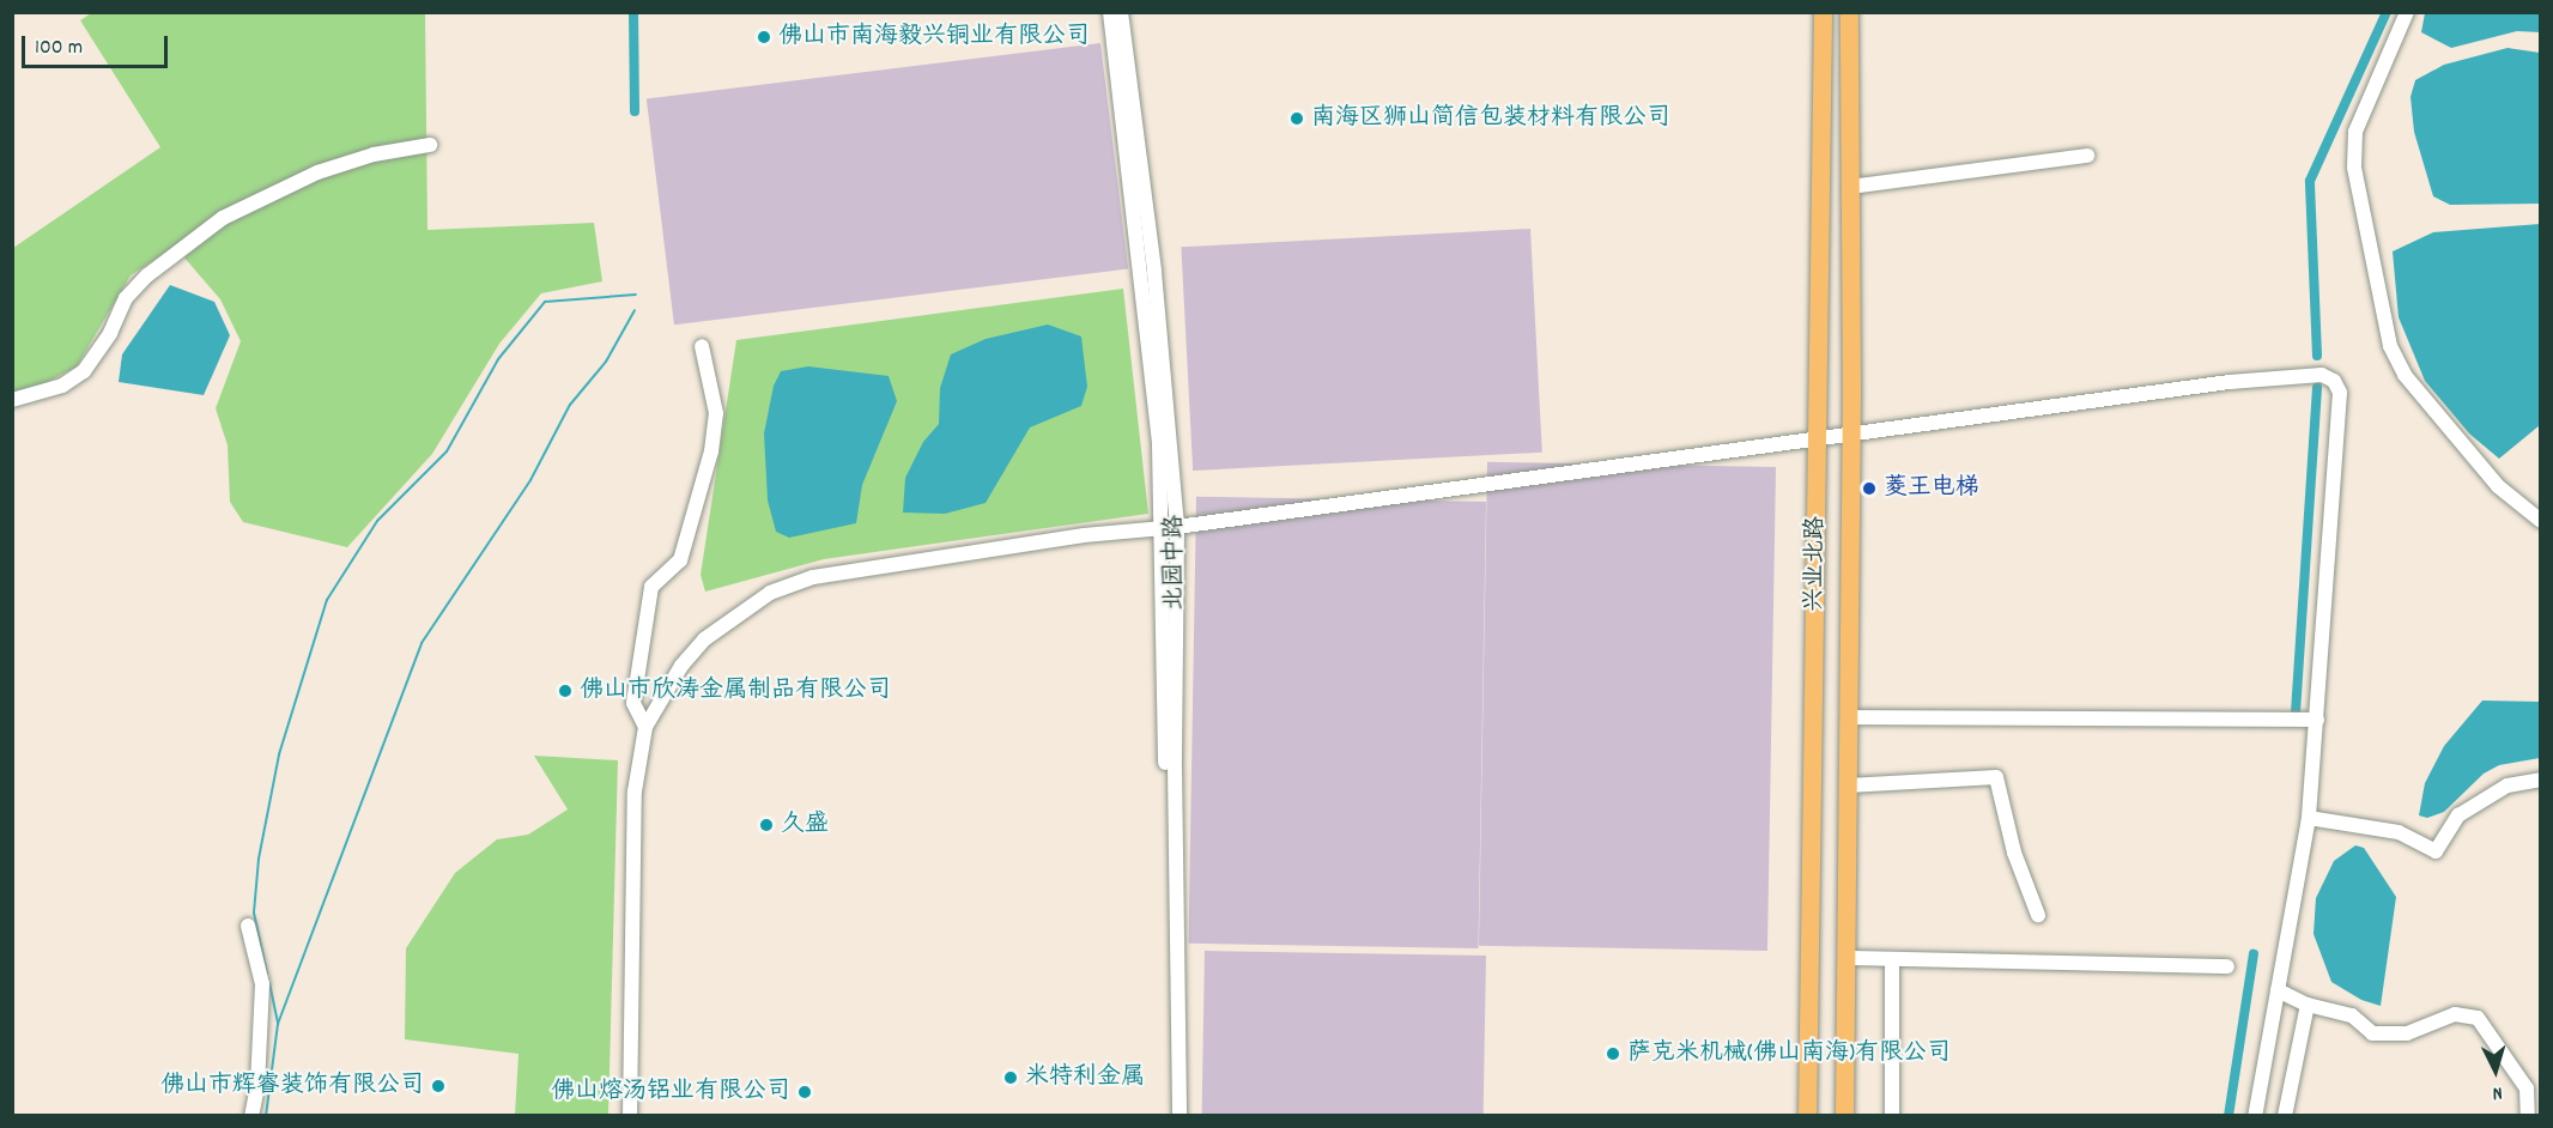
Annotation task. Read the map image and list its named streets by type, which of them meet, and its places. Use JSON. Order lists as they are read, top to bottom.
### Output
{
  "streets": {
    "main road": ["兴业北路"],
    "street": ["北园中路"]
  },
  "places": [
    "佛山市南海毅兴铜业有限公司",
    "南海区狮山简信包装材料有限公司",
    "菱王电梯",
    "佛山市欣涛金属制品有限公司",
    "久盛",
    "萨克米机械(佛山南海)有限公司",
    "米特利金属",
    "佛山市辉睿装饰有限公司",
    "佛山熔汤铝业有限公司"
  ],
  "scale_bar": "100 m",
  "north": "bottom"
}
